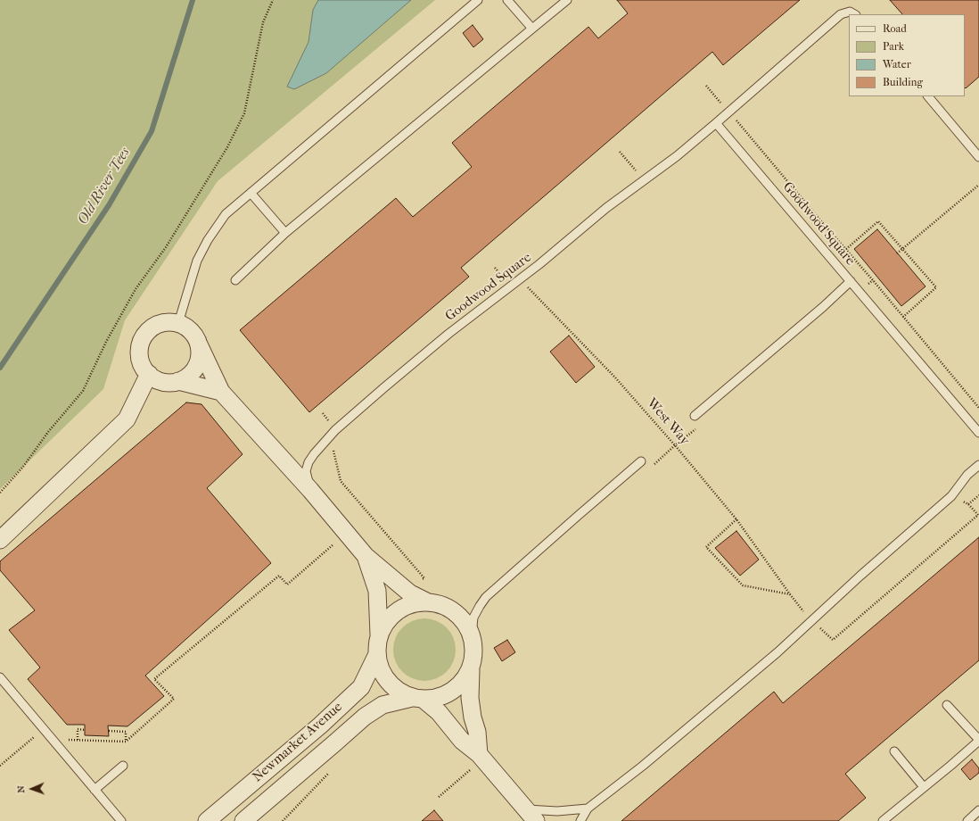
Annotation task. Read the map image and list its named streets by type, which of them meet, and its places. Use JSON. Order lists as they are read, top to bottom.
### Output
{
  "streets": {
    "street": ["Newmarket Avenue"],
    "lane": ["Goodwood Square"],
    "path": ["West Way"]
  },
  "crossings": [
    ["Goodwood Square", "West Way"]
  ],
  "water": ["Old River Tees"],
  "legend": [
    "Road",
    "Park",
    "Water",
    "Building"
  ],
  "north": "left"
}
